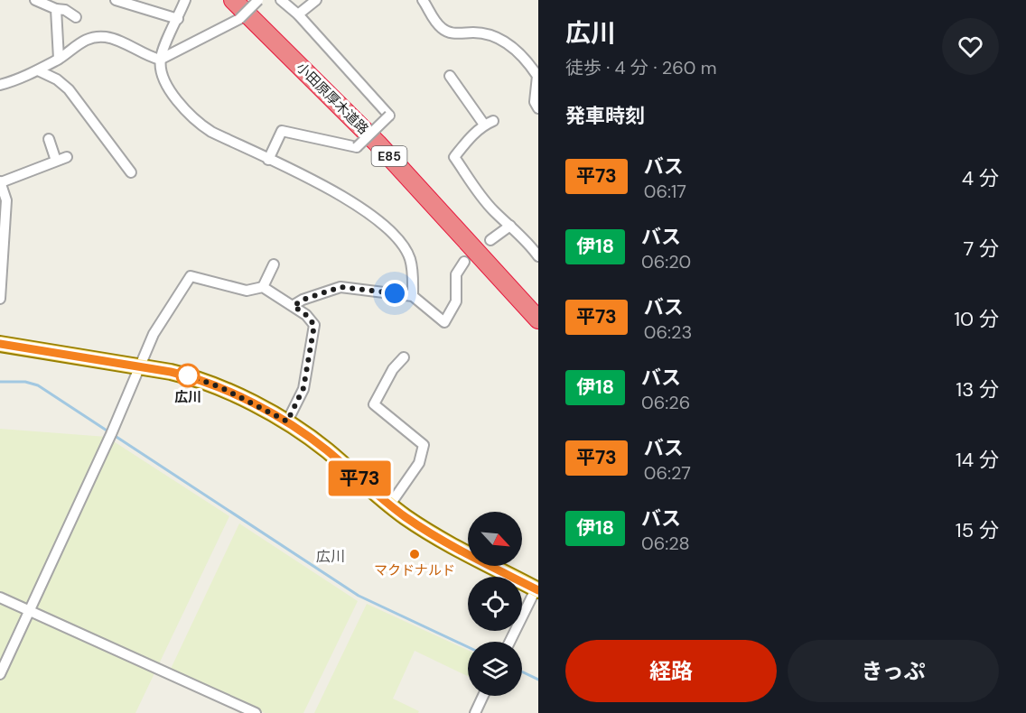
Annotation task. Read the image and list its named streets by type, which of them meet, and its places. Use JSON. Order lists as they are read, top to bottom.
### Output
{
  "streets": {
    "highway": ["小田原厚木道路", "E85"]
  },
  "districts": ["広川"],
  "places": ["広川", "マクドナルド"],
  "lines": ["bus line 平73"],
  "north": "bottom right",
  "page": {
    "on_map": "平73",
    "heading": [
      ["広川", "徒歩 · 4 分 · 260 m"],
      "発車時刻"
    ],
    "list": [
      {
        "mark": "平73",
        "name": "バス",
        "note": "06:17",
        "value": "4 分"
      },
      {
        "mark": "伊18",
        "name": "バス",
        "note": "06:20",
        "value": "7 分"
      },
      {
        "mark": "平73",
        "name": "バス",
        "note": "06:23",
        "value": "10 分"
      },
      {
        "mark": "伊18",
        "name": "バス",
        "note": "06:26",
        "value": "13 分"
      },
      {
        "mark": "平73",
        "name": "バス",
        "note": "06:27",
        "value": "14 分"
      },
      {
        "mark": "伊18",
        "name": "バス",
        "note": "06:28",
        "value": "15 分"
      }
    ],
    "buttons": ["経路", "きっぷ"]
  }
}
